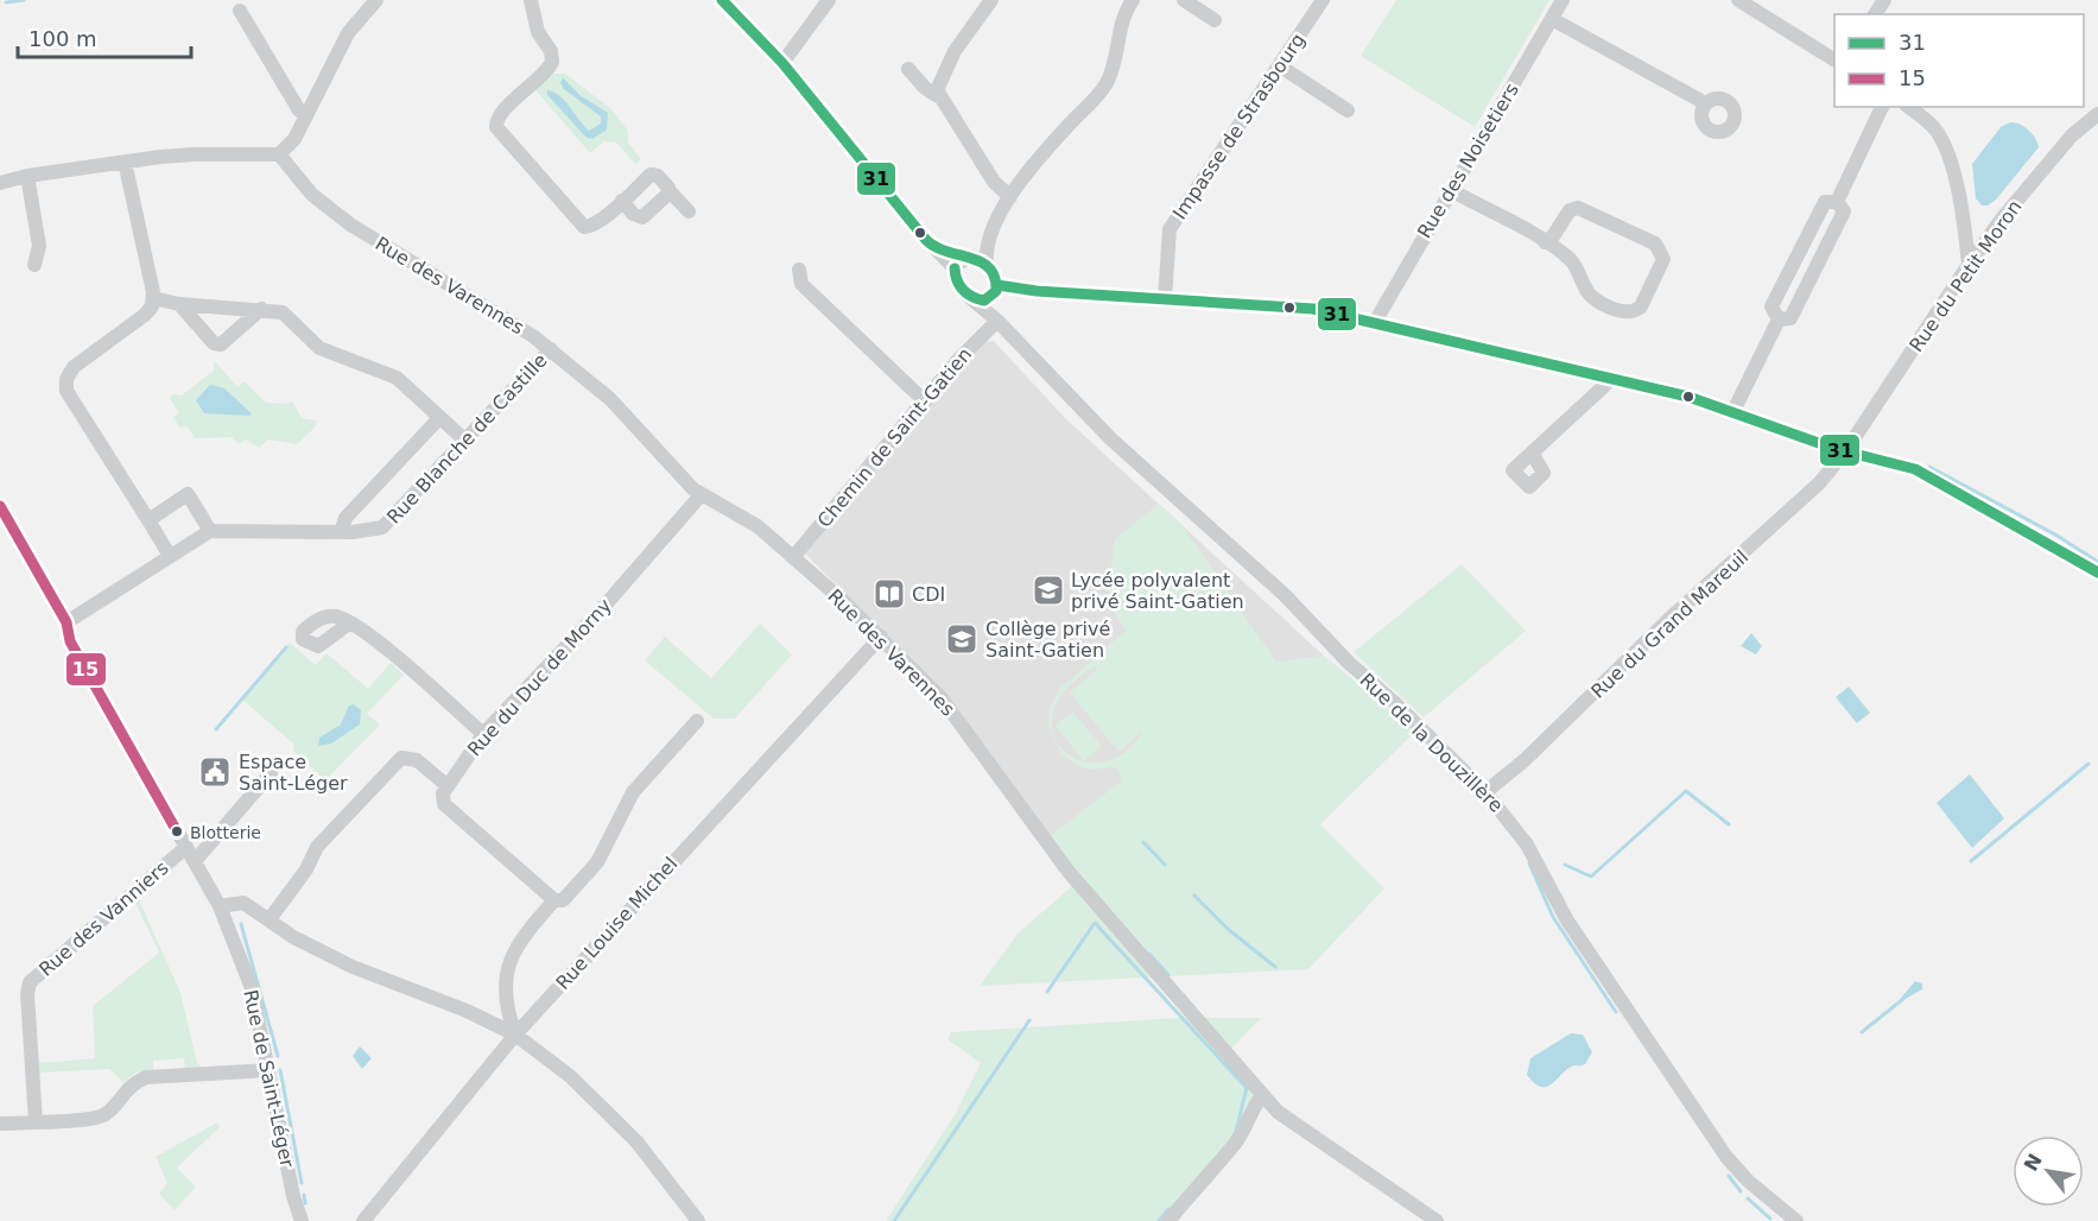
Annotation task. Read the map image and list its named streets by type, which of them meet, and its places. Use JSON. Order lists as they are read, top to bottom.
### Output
{
  "streets": {
    "street": [
      "Impasse de Strasbourg",
      "Rue des Noisetiers",
      "Rue du Petit Moron",
      "Rue des Varennes",
      "Chemin de Saint-Gatien",
      "Rue Blanche de Castille",
      "Rue du Grand Mareuil",
      "Rue du Duc de Morny",
      "Rue de la Douzillère",
      "Rue des Vanniers",
      "Rue Louise Michel",
      "Rue de Saint-Léger"
    ]
  },
  "crossings": [
    ["Rue du Petit Moron", "Rue du Grand Mareuil"],
    ["Rue des Varennes", "Chemin de Saint-Gatien"],
    ["Rue des Varennes", "Rue Blanche de Castille"],
    ["Rue des Varennes", "Rue du Duc de Morny"],
    ["Rue des Varennes", "Rue Louise Michel"],
    ["Chemin de Saint-Gatien", "Rue de la Douzillère"],
    ["Rue du Grand Mareuil", "Rue de la Douzillère"],
    ["Rue des Vanniers", "Rue de Saint-Léger"]
  ],
  "places": {
    "school or university": ["Lycée polyvalent privé Saint-Gatien", "Collège privé Saint-Gatien"],
    "library": ["CDI"],
    "public building": ["Espace Saint-Léger"],
    "other": ["Blotterie"]
  },
  "lines": ["transit line 31", "transit line 15"],
  "legend": ["31", "15"],
  "scale_bar": "100 m",
  "north": "top left"
}
